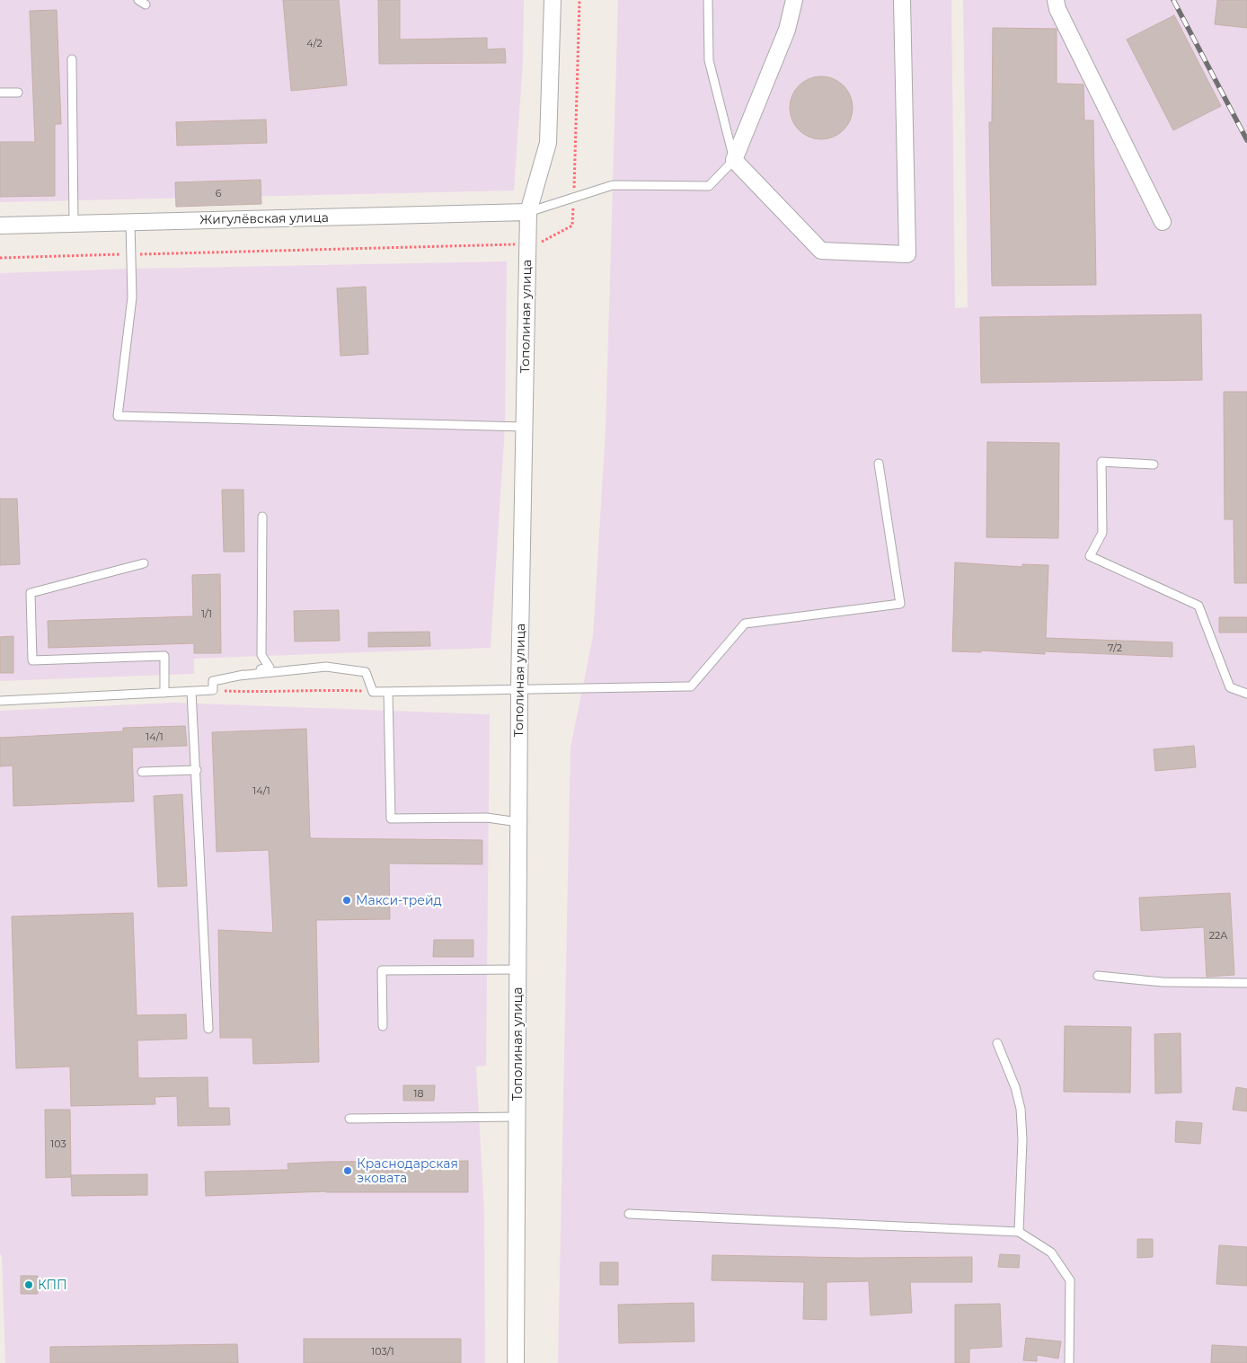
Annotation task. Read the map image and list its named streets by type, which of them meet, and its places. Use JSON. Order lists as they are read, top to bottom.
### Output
{
  "streets": {
    "street": ["Жигулёвская улица", "Тополиная улица"]
  },
  "crossings": [
    ["Жигулёвская улица", "Тополиная улица"]
  ],
  "places": ["Макси-трейд", "Краснодарская эковата", "КПП"],
  "house_numbers": [
    "4/2",
    "6",
    "1/1",
    "7/2",
    "14/1",
    "14/1",
    "22А",
    "18",
    "103",
    "103/1"
  ]
}
